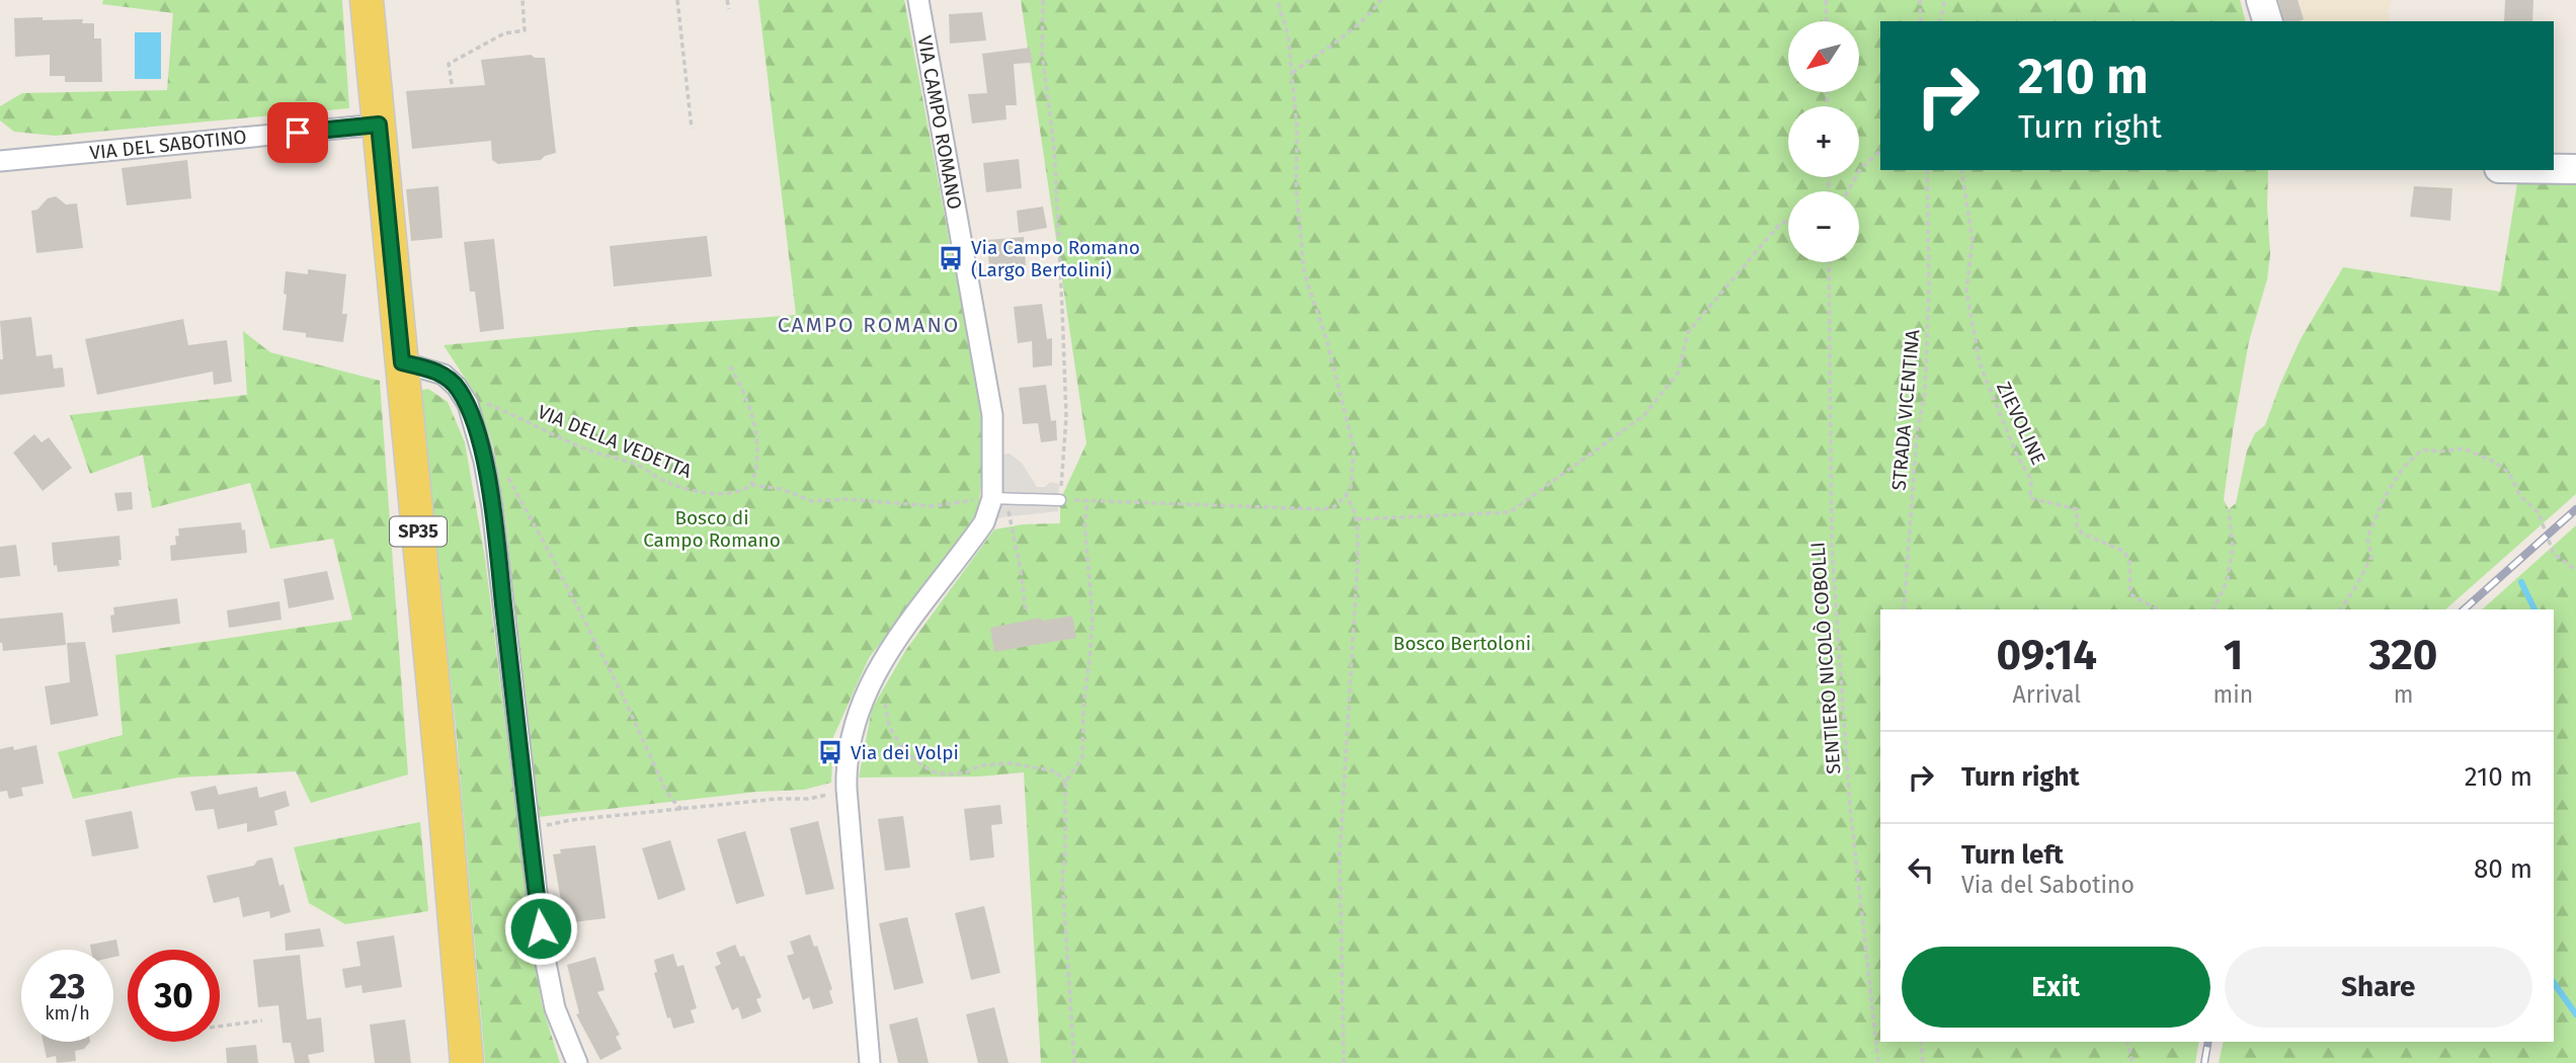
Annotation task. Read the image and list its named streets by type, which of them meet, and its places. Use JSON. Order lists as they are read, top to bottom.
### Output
{
  "streets": {
    "main road": ["SP35"],
    "street": ["VIA CAMPO ROMANO", "VIA DEL SABOTINO"],
    "path": [
      "STRADA VICENTINA",
      "ZIEVOLINE",
      "VIA DELLA VEDETTA",
      "SENTIERO NICOLÒ COBOLLI"
    ]
  },
  "crossings": [
    ["VIA CAMPO ROMANO", "VIA DELLA VEDETTA"],
    ["VIA DEL SABOTINO", "SP35"]
  ],
  "districts": ["CAMPO ROMANO"],
  "parks": ["Bosco di Campo Romano", "Bosco Bertoloni"],
  "places": {
    "bus stop": ["Via Campo Romano (Largo Bertolini)", "Via dei Volpi"]
  },
  "north": "bottom left",
  "page": {
    "map_buttons": ["+", "−"],
    "turn": ["210 m", "Turn right"],
    "eta": [
      "09:14",
      "Arrival",
      "1",
      "min",
      "320",
      "m"
    ],
    "list": [
      {
        "name": "Turn right",
        "value": "210 m"
      },
      {
        "name": "Turn left",
        "note": "Via del Sabotino",
        "value": "80 m"
      }
    ],
    "buttons": ["Exit", "Share"],
    "speed": "23 km/h",
    "limit": "30"
  }
}
